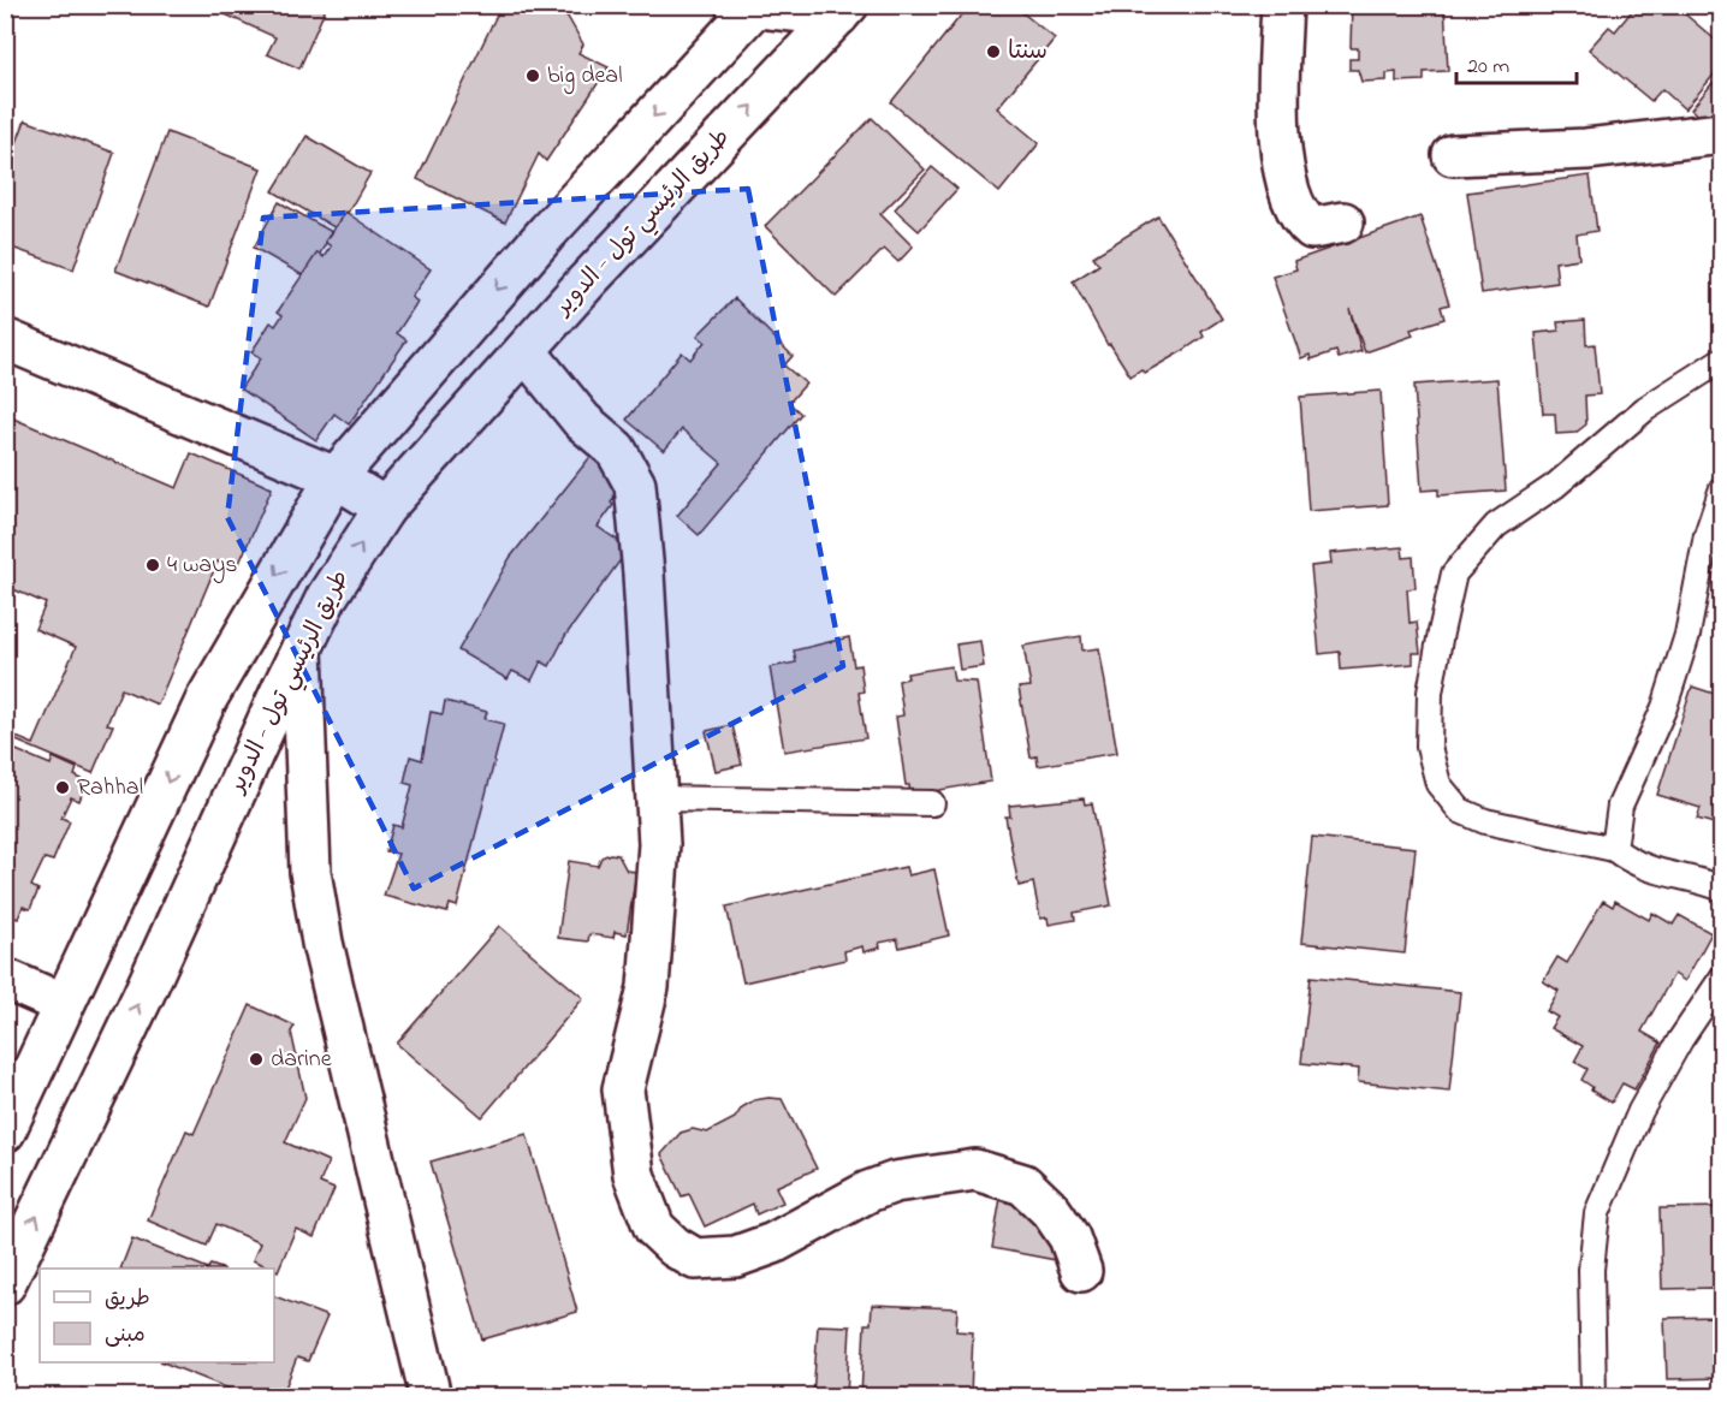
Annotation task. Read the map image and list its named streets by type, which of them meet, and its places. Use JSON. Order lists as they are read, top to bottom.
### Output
{
  "streets": {
    "street": ["طريق الرئيسي تول - الدوير"]
  },
  "places": [
    "سنتا",
    "big deal",
    "4 ways",
    "Rahhal",
    "darine"
  ],
  "legend": ["طريق", "مبنى"],
  "scale_bar": "20 m"
}
